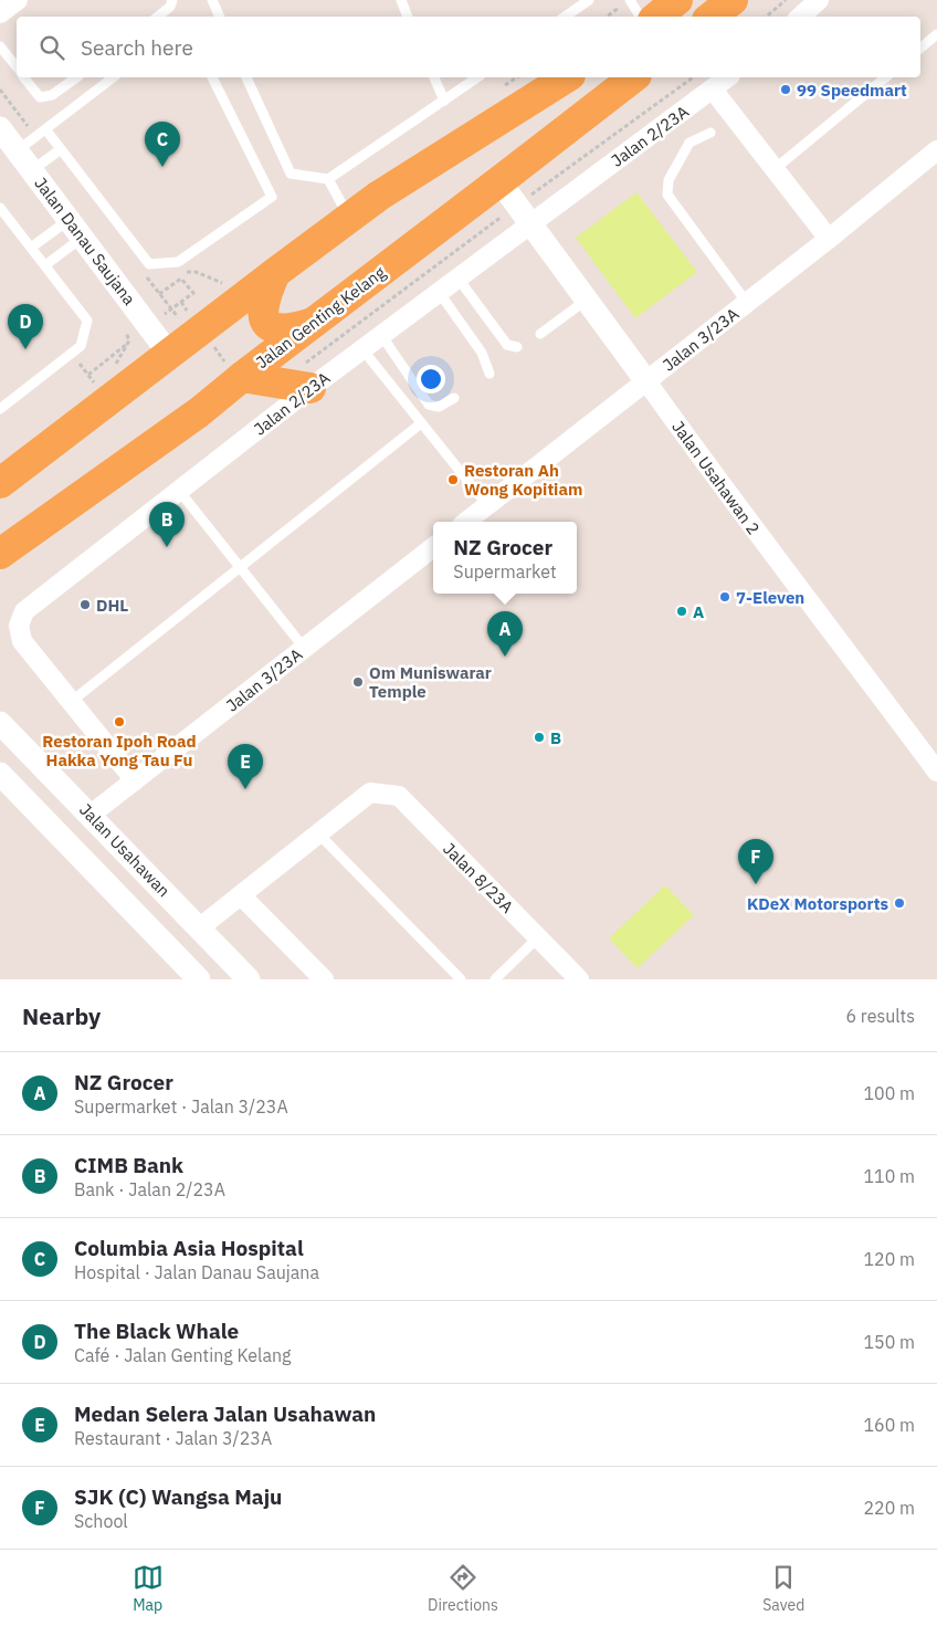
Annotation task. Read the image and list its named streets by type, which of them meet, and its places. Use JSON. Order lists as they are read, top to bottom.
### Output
{
  "streets": {
    "main road": ["Jalan Genting Kelang"],
    "street": [
      "Jalan 2/23A",
      "Jalan Danau Saujana",
      "Jalan 3/23A",
      "Jalan Usahawan 2",
      "Jalan Usahawan",
      "Jalan 8/23A"
    ]
  },
  "crossings": [
    ["Jalan 2/23A", "Jalan 3/23A"],
    ["Jalan 2/23A", "Jalan Usahawan 2"],
    ["Jalan Genting Kelang", "Jalan Usahawan 2"],
    ["Jalan 3/23A", "Jalan Usahawan 2"],
    ["Jalan 3/23A", "Jalan Usahawan"]
  ],
  "places": [
    "99 Speedmart",
    "Restoran Ah Wong Kopitiam",
    "7-Eleven",
    "DHL",
    "A",
    "Om Muniswarar Temple",
    "Restoran Ipoh Road Hakka Yong Tau Fu",
    "B",
    "KDeX Motorsports"
  ],
  "page": {
    "search": "Search here",
    "pins": [
      "C",
      "D",
      "B",
      "A",
      "E",
      "F"
    ],
    "popup": ["NZ Grocer", "Supermarket"],
    "heading": ["Nearby", "6 results"],
    "list": [
      {
        "mark": "A",
        "name": "NZ Grocer",
        "note": "Supermarket · Jalan 3/23A",
        "value": "100 m"
      },
      {
        "mark": "B",
        "name": "CIMB Bank",
        "note": "Bank · Jalan 2/23A",
        "value": "110 m"
      },
      {
        "mark": "C",
        "name": "Columbia Asia Hospital",
        "note": "Hospital · Jalan Danau Saujana",
        "value": "120 m"
      },
      {
        "mark": "D",
        "name": "The Black Whale",
        "note": "Café · Jalan Genting Kelang",
        "value": "150 m"
      },
      {
        "mark": "E",
        "name": "Medan Selera Jalan Usahawan",
        "note": "Restaurant · Jalan 3/23A",
        "value": "160 m"
      },
      {
        "mark": "F",
        "name": "SJK (C) Wangsa Maju",
        "note": "School",
        "value": "220 m"
      }
    ],
    "nav": ["Map", "Directions", "Saved"]
  }
}
